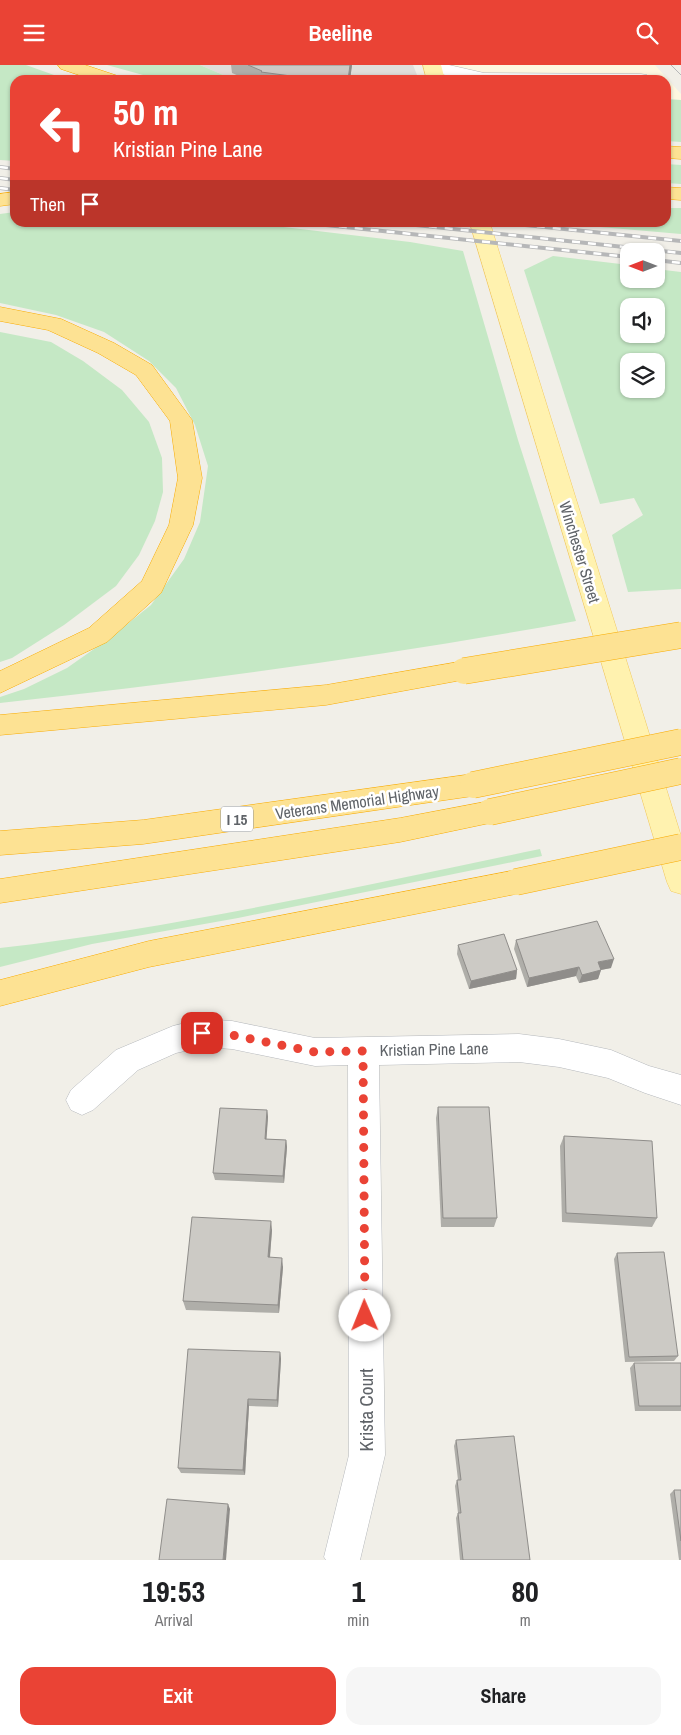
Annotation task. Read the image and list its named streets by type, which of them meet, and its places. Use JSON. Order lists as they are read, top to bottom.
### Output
{
  "streets": {
    "highway": ["Veterans Memorial Highway", "I 15"],
    "main road": ["Winchester Street"],
    "street": ["Kristian Pine Lane", "Krista Court"]
  },
  "crossings": [
    ["Kristian Pine Lane", "Krista Court"]
  ],
  "north": "left",
  "page": {
    "header": "Beeline",
    "turn": ["50 m", "Kristian Pine Lane"],
    "then": "Then",
    "eta": [
      "19:53",
      "Arrival",
      "1",
      "min",
      "80",
      "m"
    ],
    "buttons": ["Exit", "Share"]
  }
}
